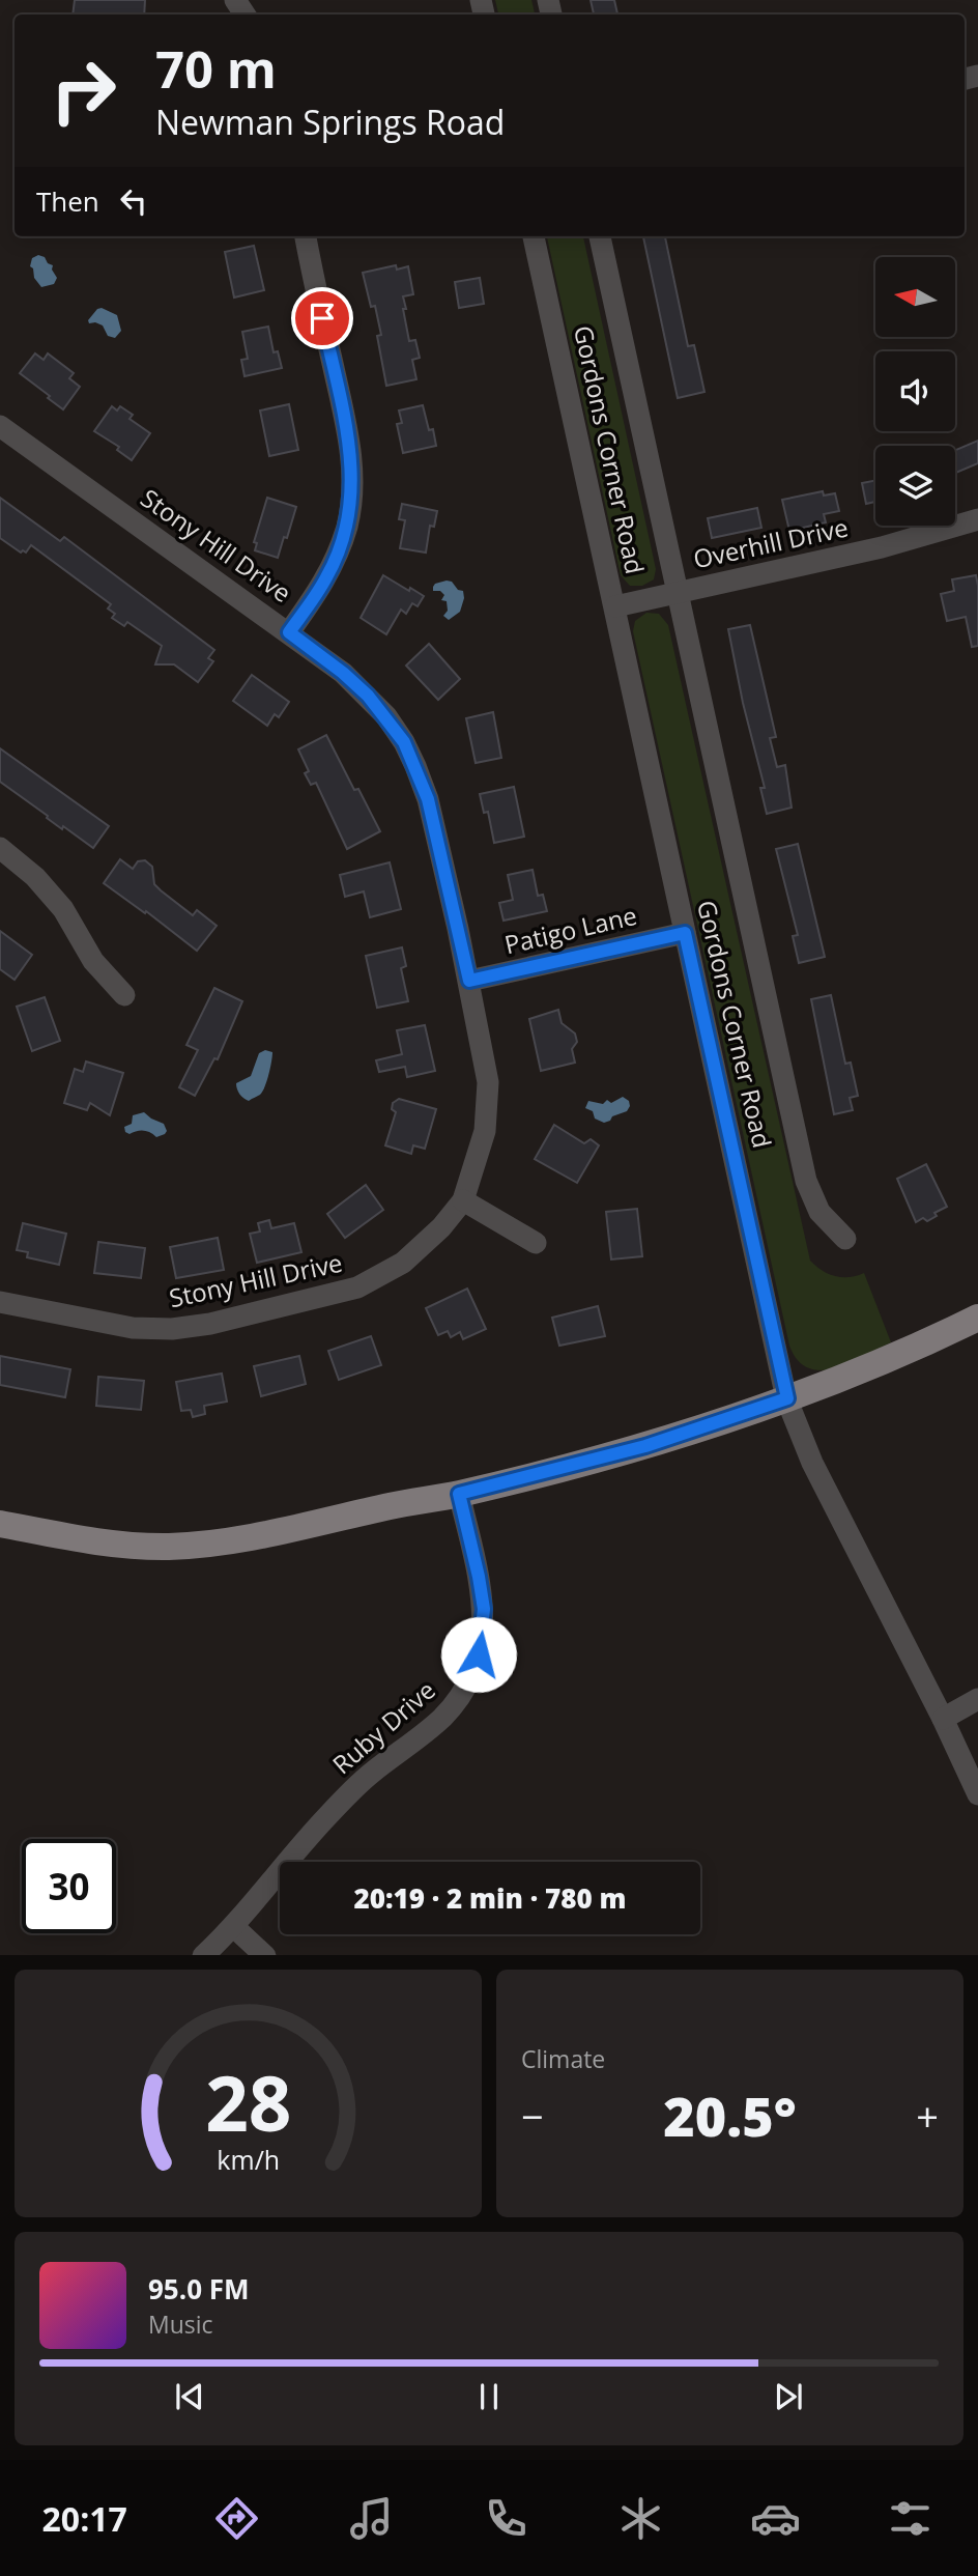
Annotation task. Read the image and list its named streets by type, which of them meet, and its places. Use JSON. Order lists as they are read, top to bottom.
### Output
{
  "streets": {
    "street": [
      "Gordons Corner Road",
      "Overhill Drive",
      "Stony Hill Drive",
      "Patigo Lane",
      "Ruby Drive"
    ]
  },
  "crossings": [
    ["Gordons Corner Road", "Overhill Drive"],
    ["Gordons Corner Road", "Patigo Lane"],
    ["Stony Hill Drive", "Patigo Lane"]
  ],
  "north": "left",
  "page": {
    "turn": ["70 m", "Newman Springs Road"],
    "then": "Then",
    "limit": "30",
    "trip": "20:19 · 2 min · 780 m",
    "tile": "Climate",
    "heat": ["−", "20.5°", "+"],
    "song": ["95.0 FM", "Music"],
    "tabs": "20:17",
    "gauge": ["28", "km/h"]
  }
}
